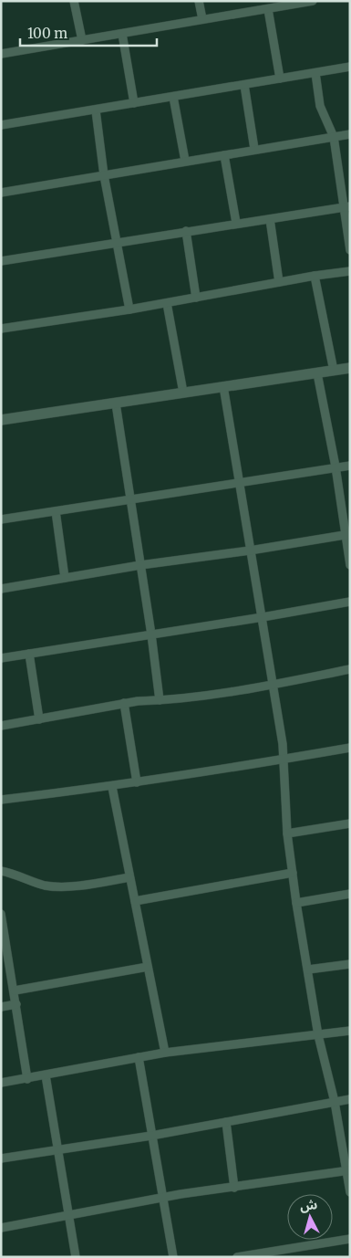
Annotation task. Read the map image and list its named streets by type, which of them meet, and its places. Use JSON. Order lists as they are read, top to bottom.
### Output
{
  "scale_bar": "100 m",
  "north": "top"
}
